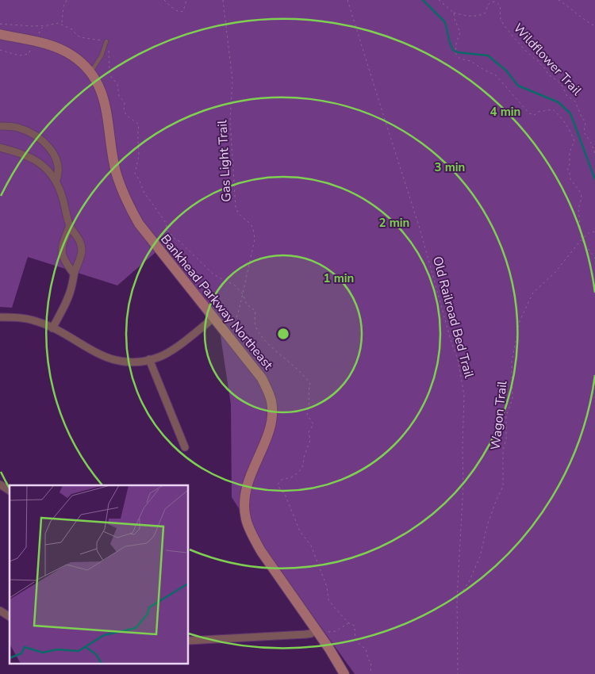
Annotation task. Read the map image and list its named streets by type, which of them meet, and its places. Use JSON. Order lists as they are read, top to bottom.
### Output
{
  "streets": {
    "street": ["Bankhead Parkway Northeast"],
    "path": [
      "Wildflower Trail",
      "Gas Light Trail",
      "Old Railroad Bed Trail",
      "Wagon Trail"
    ]
  },
  "crossings": [
    ["Gas Light Trail", "Bankhead Parkway Northeast"],
    ["Old Railroad Bed Trail", "Wagon Trail"]
  ],
  "rings": [
    "4 min",
    "3 min",
    "2 min",
    "1 min"
  ]
}
